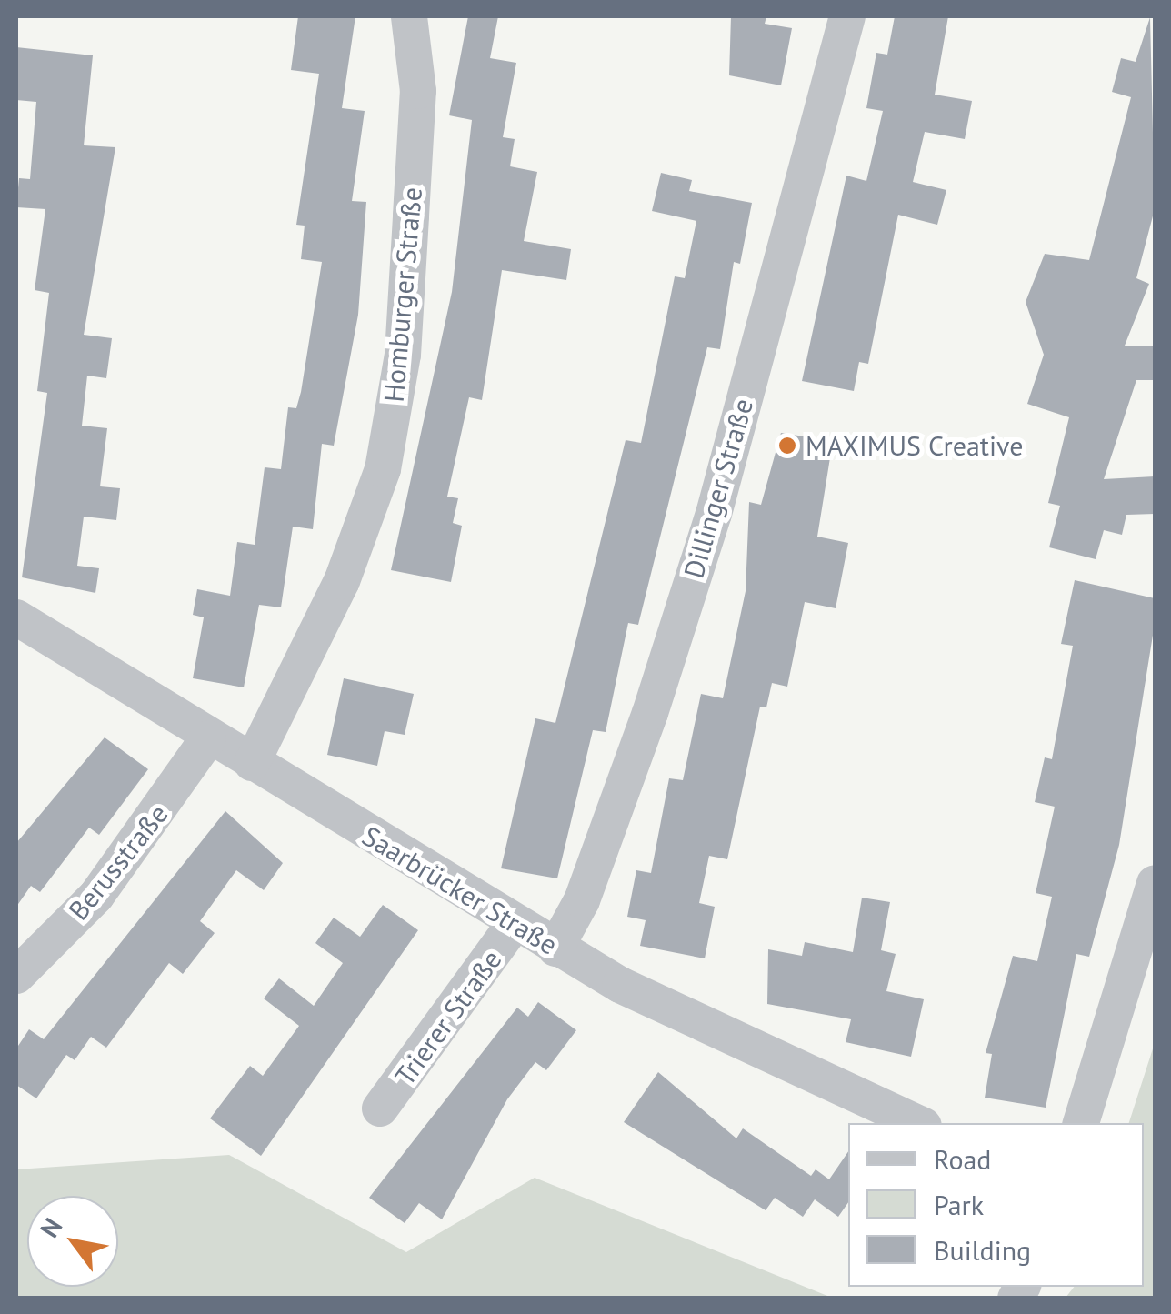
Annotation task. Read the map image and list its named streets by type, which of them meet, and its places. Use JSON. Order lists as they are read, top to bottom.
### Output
{
  "streets": {
    "street": [
      "Homburger Straße",
      "Dillinger Straße",
      "Berusstraße",
      "Saarbrücker Straße",
      "Trierer Straße"
    ]
  },
  "crossings": [
    ["Homburger Straße", "Saarbrücker Straße"],
    ["Dillinger Straße", "Saarbrücker Straße"],
    ["Berusstraße", "Saarbrücker Straße"],
    ["Saarbrücker Straße", "Trierer Straße"]
  ],
  "places": ["MAXIMUS Creative"],
  "legend": ["Road", "Park", "Building"],
  "north": "top left"
}
